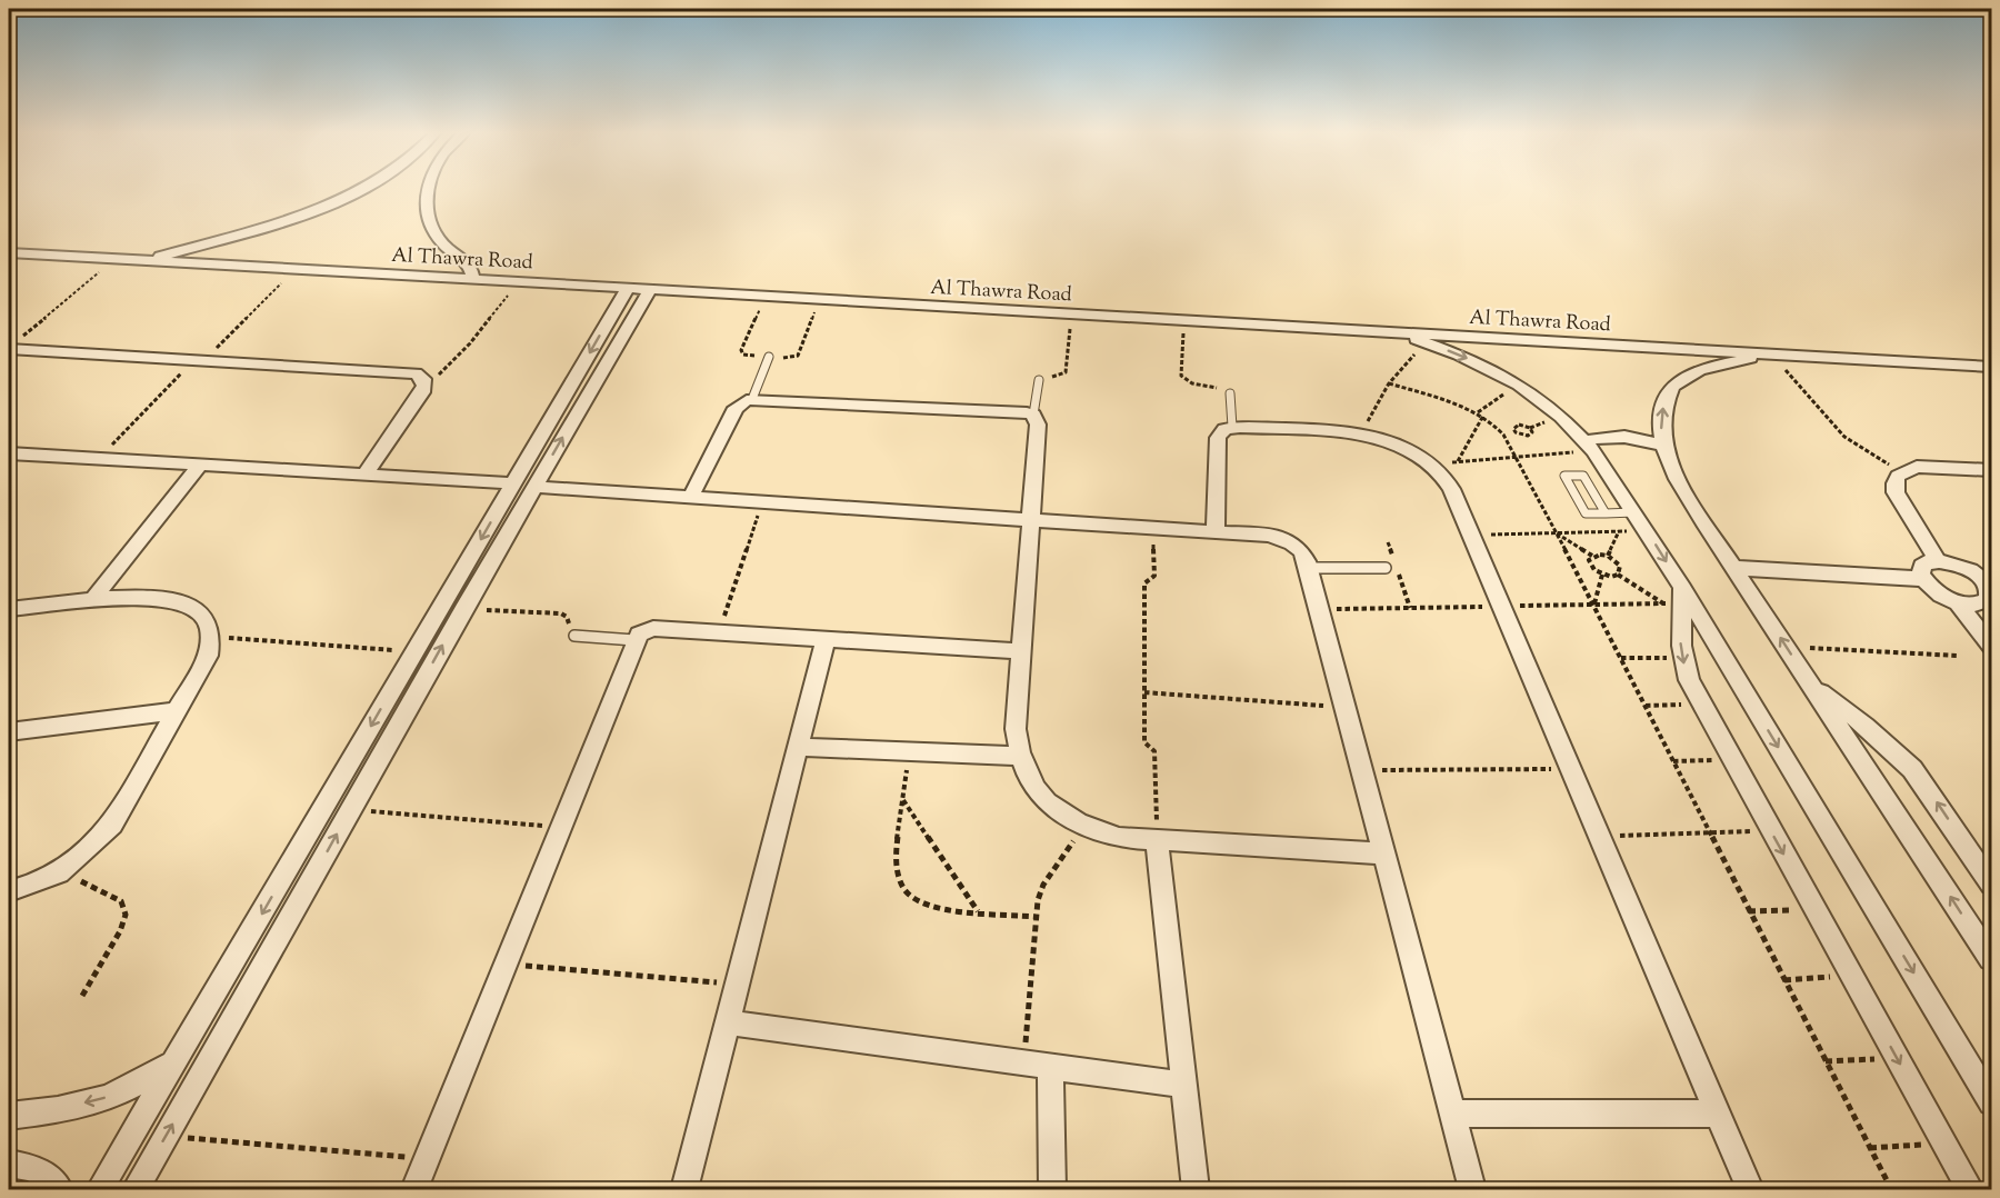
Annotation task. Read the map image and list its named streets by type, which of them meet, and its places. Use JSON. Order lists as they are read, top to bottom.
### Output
{
  "streets": {
    "street": ["Al Thawra Road"]
  }
}
